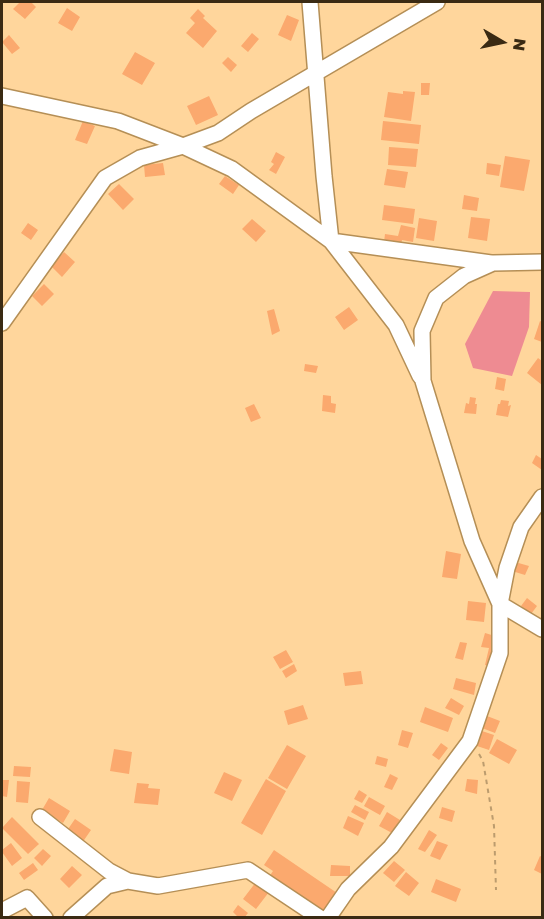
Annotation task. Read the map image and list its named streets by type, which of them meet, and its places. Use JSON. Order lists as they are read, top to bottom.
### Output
{
  "north": "right"
}
